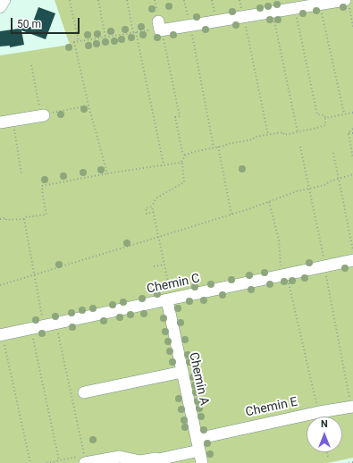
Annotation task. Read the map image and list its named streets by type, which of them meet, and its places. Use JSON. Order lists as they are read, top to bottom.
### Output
{
  "streets": {
    "street": ["Chemin C", "Chemin A", "Chemin E"]
  },
  "crossings": [
    ["Chemin C", "Chemin A"],
    ["Chemin A", "Chemin E"]
  ],
  "scale_bar": "50 m",
  "north": "top"
}
